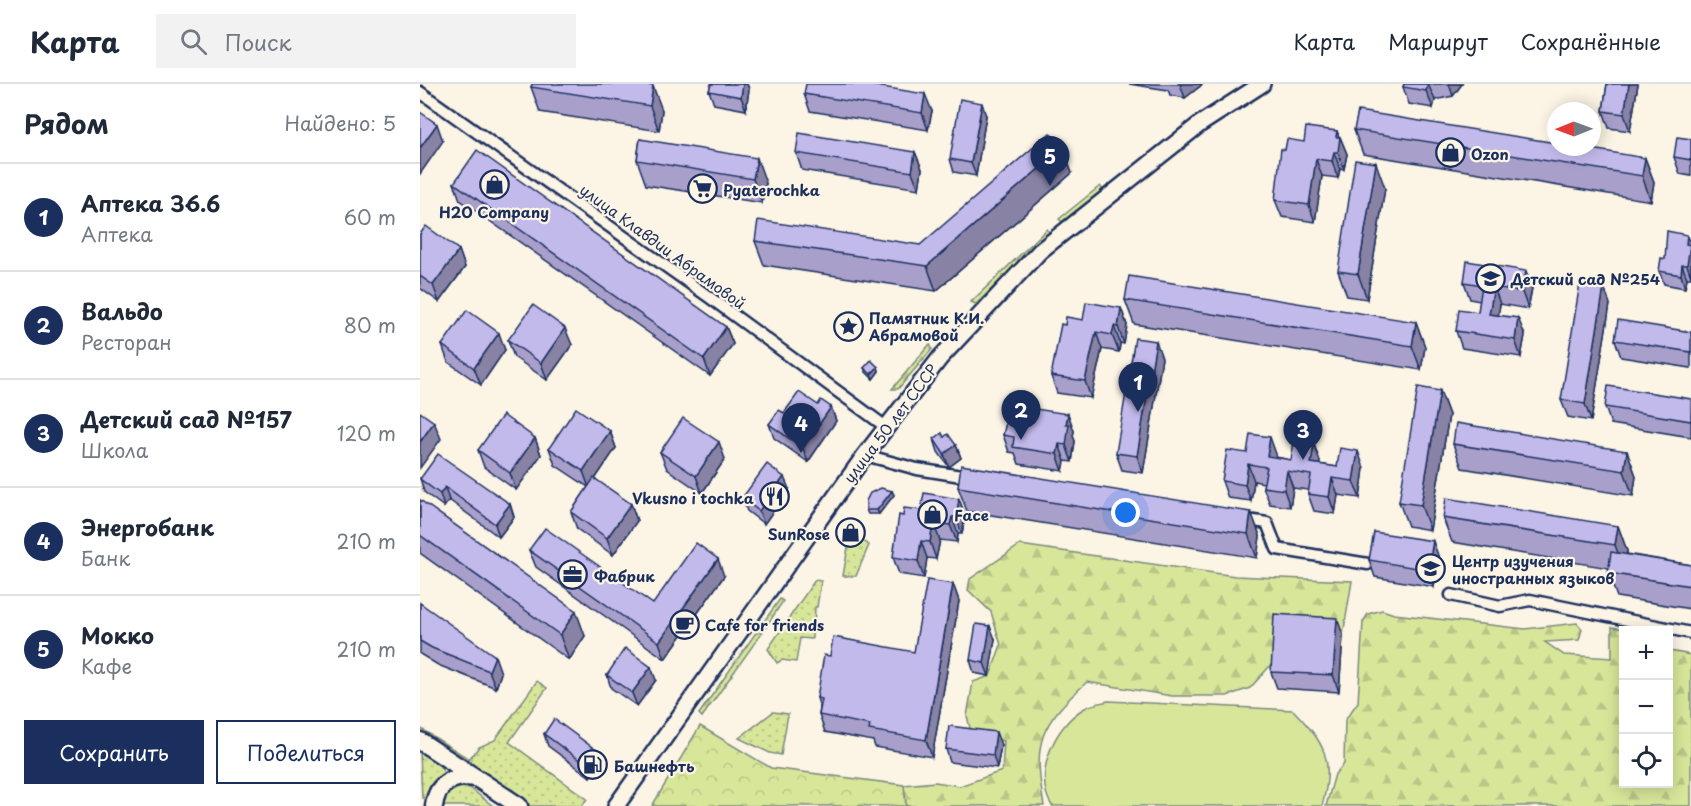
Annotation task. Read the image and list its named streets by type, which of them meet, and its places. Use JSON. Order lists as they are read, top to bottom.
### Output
{
  "streets": {
    "main road": ["улица 50 лет СССР"],
    "street": ["улица Клавдии Абрамовой"]
  },
  "crossings": [
    ["улица Клавдии Абрамовой", "улица 50 лет СССР"]
  ],
  "places": {
    "shop": [
      "Ozon",
      "H2O Company",
      "Face",
      "SunRose"
    ],
    "supermarket": ["Pyaterochka"],
    "school or university": ["Детский сад №254", "Центр изучения иностранных языков"],
    "place": ["Памятник К.И. Абрамовой"],
    "restaurant": ["Vkusno i tochka"],
    "office": ["Фабрик"],
    "cafe": ["Cafe for friends"],
    "fuel station": ["Башнефть"]
  },
  "north": "left",
  "page": {
    "header": "Карта",
    "search": "Поиск",
    "nav": ["Карта", "Маршрут", "Сохранённые"],
    "heading": ["Рядом", "Найдено: 5"],
    "pins": [
      "5",
      "1",
      "2",
      "4",
      "3"
    ],
    "list": [
      {
        "mark": "1",
        "name": "Аптека 36.6",
        "note": "Аптека",
        "value": "60 m"
      },
      {
        "mark": "2",
        "name": "Вальдо",
        "note": "Ресторан",
        "value": "80 m"
      },
      {
        "mark": "3",
        "name": "Детский сад №157",
        "note": "Школа",
        "value": "120 m"
      },
      {
        "mark": "4",
        "name": "Энергобанк",
        "note": "Банк",
        "value": "210 m"
      },
      {
        "mark": "5",
        "name": "Мокко",
        "note": "Кафе",
        "value": "210 m"
      }
    ],
    "map_buttons": ["+", "−"],
    "buttons": ["Сохранить", "Поделиться"]
  }
}
